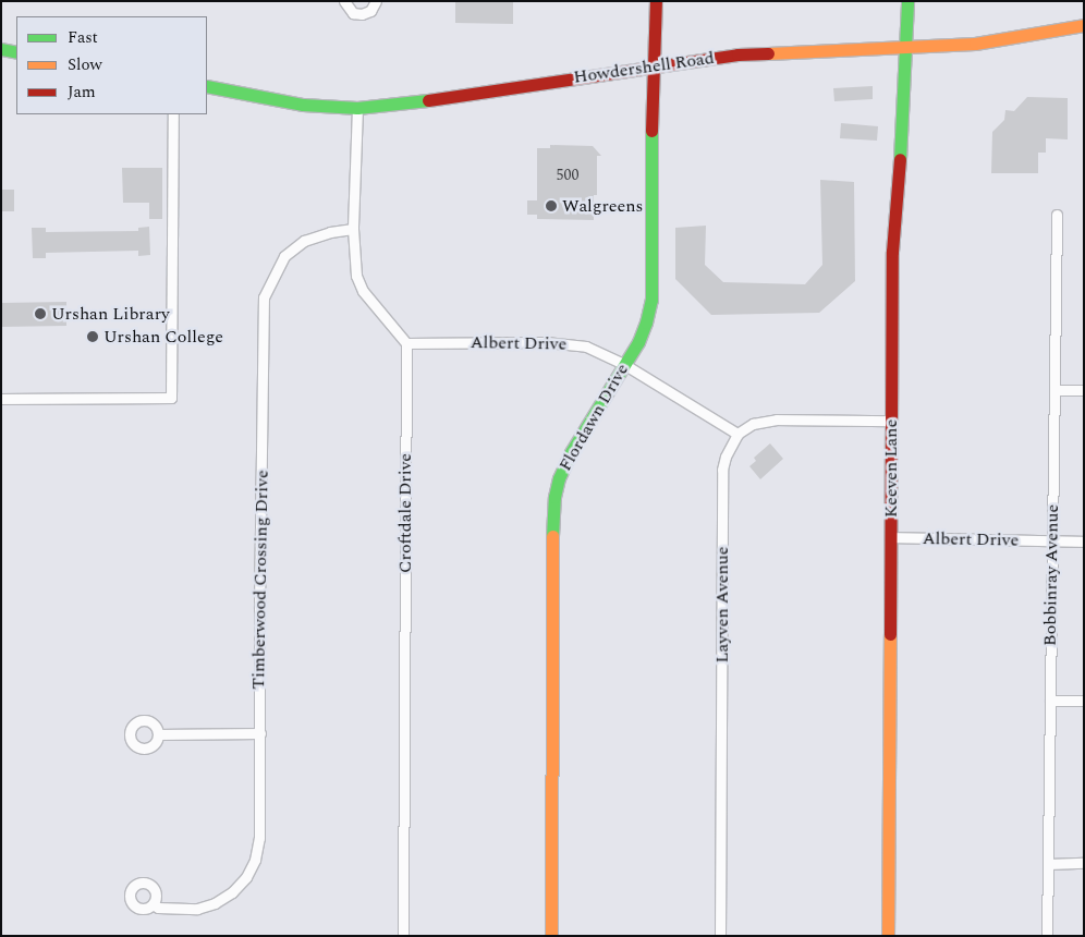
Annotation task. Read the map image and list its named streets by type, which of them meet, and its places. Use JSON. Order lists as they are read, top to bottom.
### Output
{
  "streets": {
    "street": [
      "Howdershell Road",
      "Albert Drive",
      "Flordawn Drive",
      "Keeven Lane",
      "Croftdale Drive",
      "Bobbinray Avenue",
      "Timberwood Crossing Drive",
      "Layven Avenue"
    ]
  },
  "crossings": [
    ["Howdershell Road", "Flordawn Drive"],
    ["Howdershell Road", "Keeven Lane"],
    ["Albert Drive", "Flordawn Drive"],
    ["Albert Drive", "Keeven Lane"],
    ["Albert Drive", "Croftdale Drive"],
    ["Albert Drive", "Bobbinray Avenue"],
    ["Albert Drive", "Layven Avenue"]
  ],
  "places": ["Walgreens", "Urshan Library", "Urshan College"],
  "house_numbers": ["500"],
  "legend": ["Fast", "Slow", "Jam"]
}
